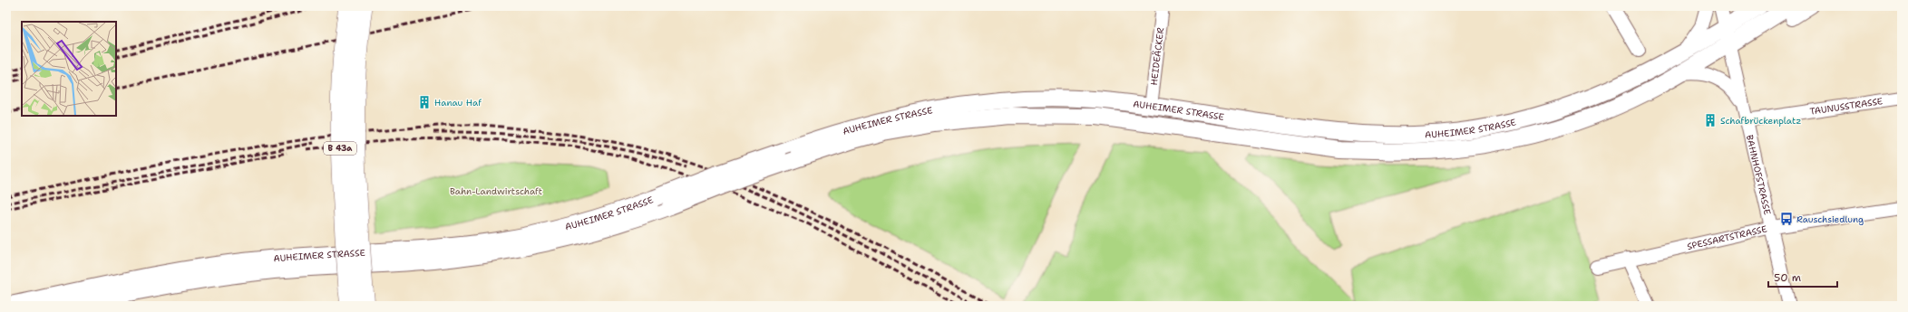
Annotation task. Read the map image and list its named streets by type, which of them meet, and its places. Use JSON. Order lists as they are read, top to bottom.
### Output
{
  "streets": {
    "highway": ["B 43a"],
    "main road": ["AUHEIMER STRASSE"],
    "street": [
      "HEIDEÄCKER",
      "TAUNUSSTRASSE",
      "BAHNHOFSTRASSE",
      "SPESSARTSTRASSE"
    ]
  },
  "crossings": [
    ["HEIDEÄCKER", "AUHEIMER STRASSE"],
    ["TAUNUSSTRASSE", "BAHNHOFSTRASSE"],
    ["AUHEIMER STRASSE", "BAHNHOFSTRASSE"],
    ["BAHNHOFSTRASSE", "SPESSARTSTRASSE"]
  ],
  "parks": ["Bahn-Landwirtschaft"],
  "places": {
    "building": ["Hanau Haf", "Schafbrückenplatz"],
    "bus stop": ["Rauschsiedlung"]
  },
  "scale_bar": "50 m"
}
